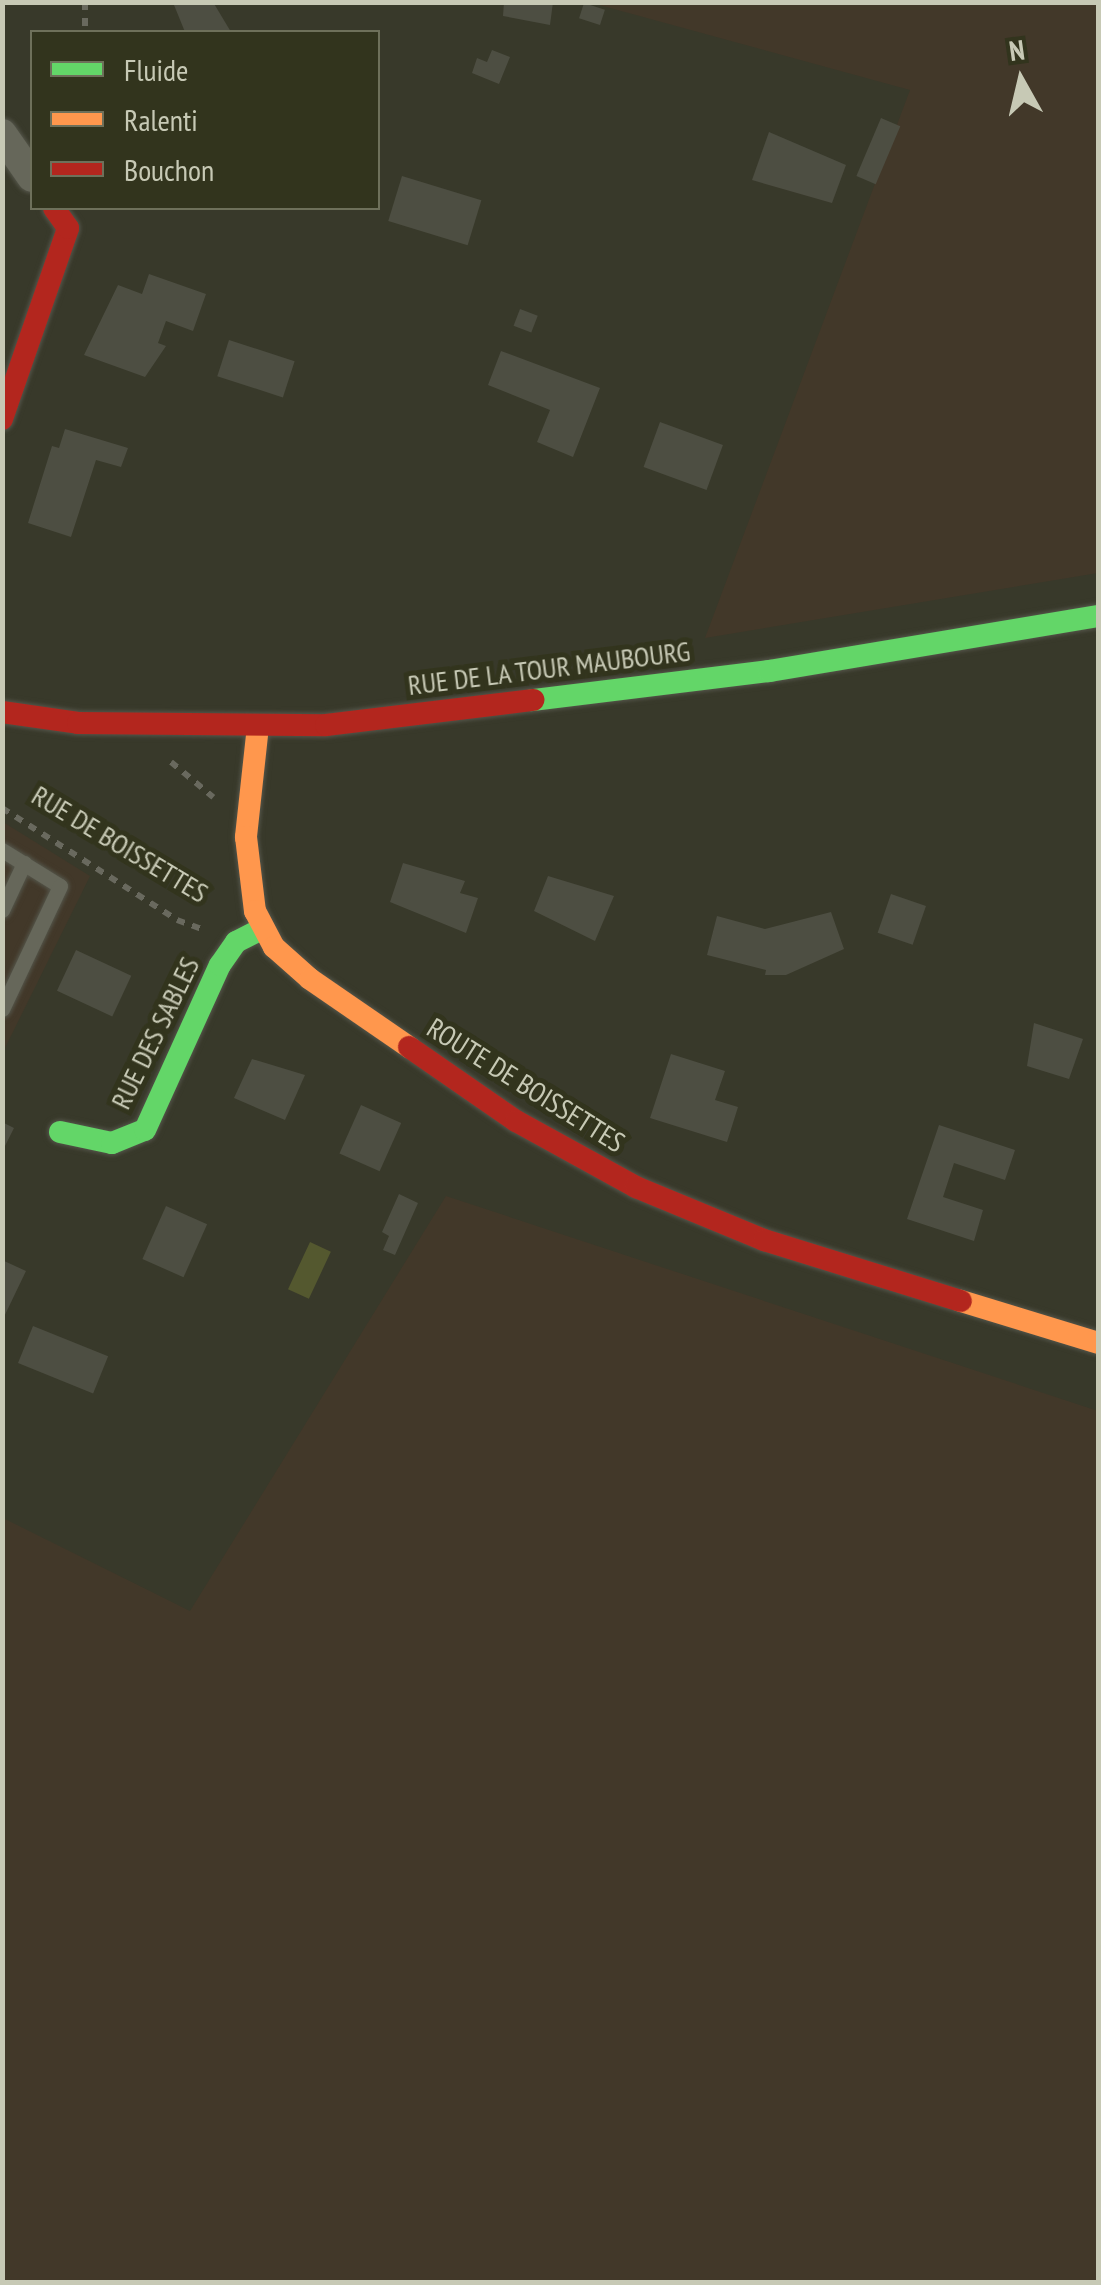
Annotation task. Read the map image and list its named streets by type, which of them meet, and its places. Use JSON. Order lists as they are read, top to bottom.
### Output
{
  "streets": {
    "street": ["RUE DE LA TOUR MAUBOURG", "RUE DES SABLES", "ROUTE DE BOISSETTES"],
    "path": ["RUE DE BOISSETTES"]
  },
  "crossings": [
    ["RUE DE BOISSETTES", "RUE DES SABLES"]
  ],
  "legend": ["Fluide", "Ralenti", "Bouchon"],
  "north": "top"
}
